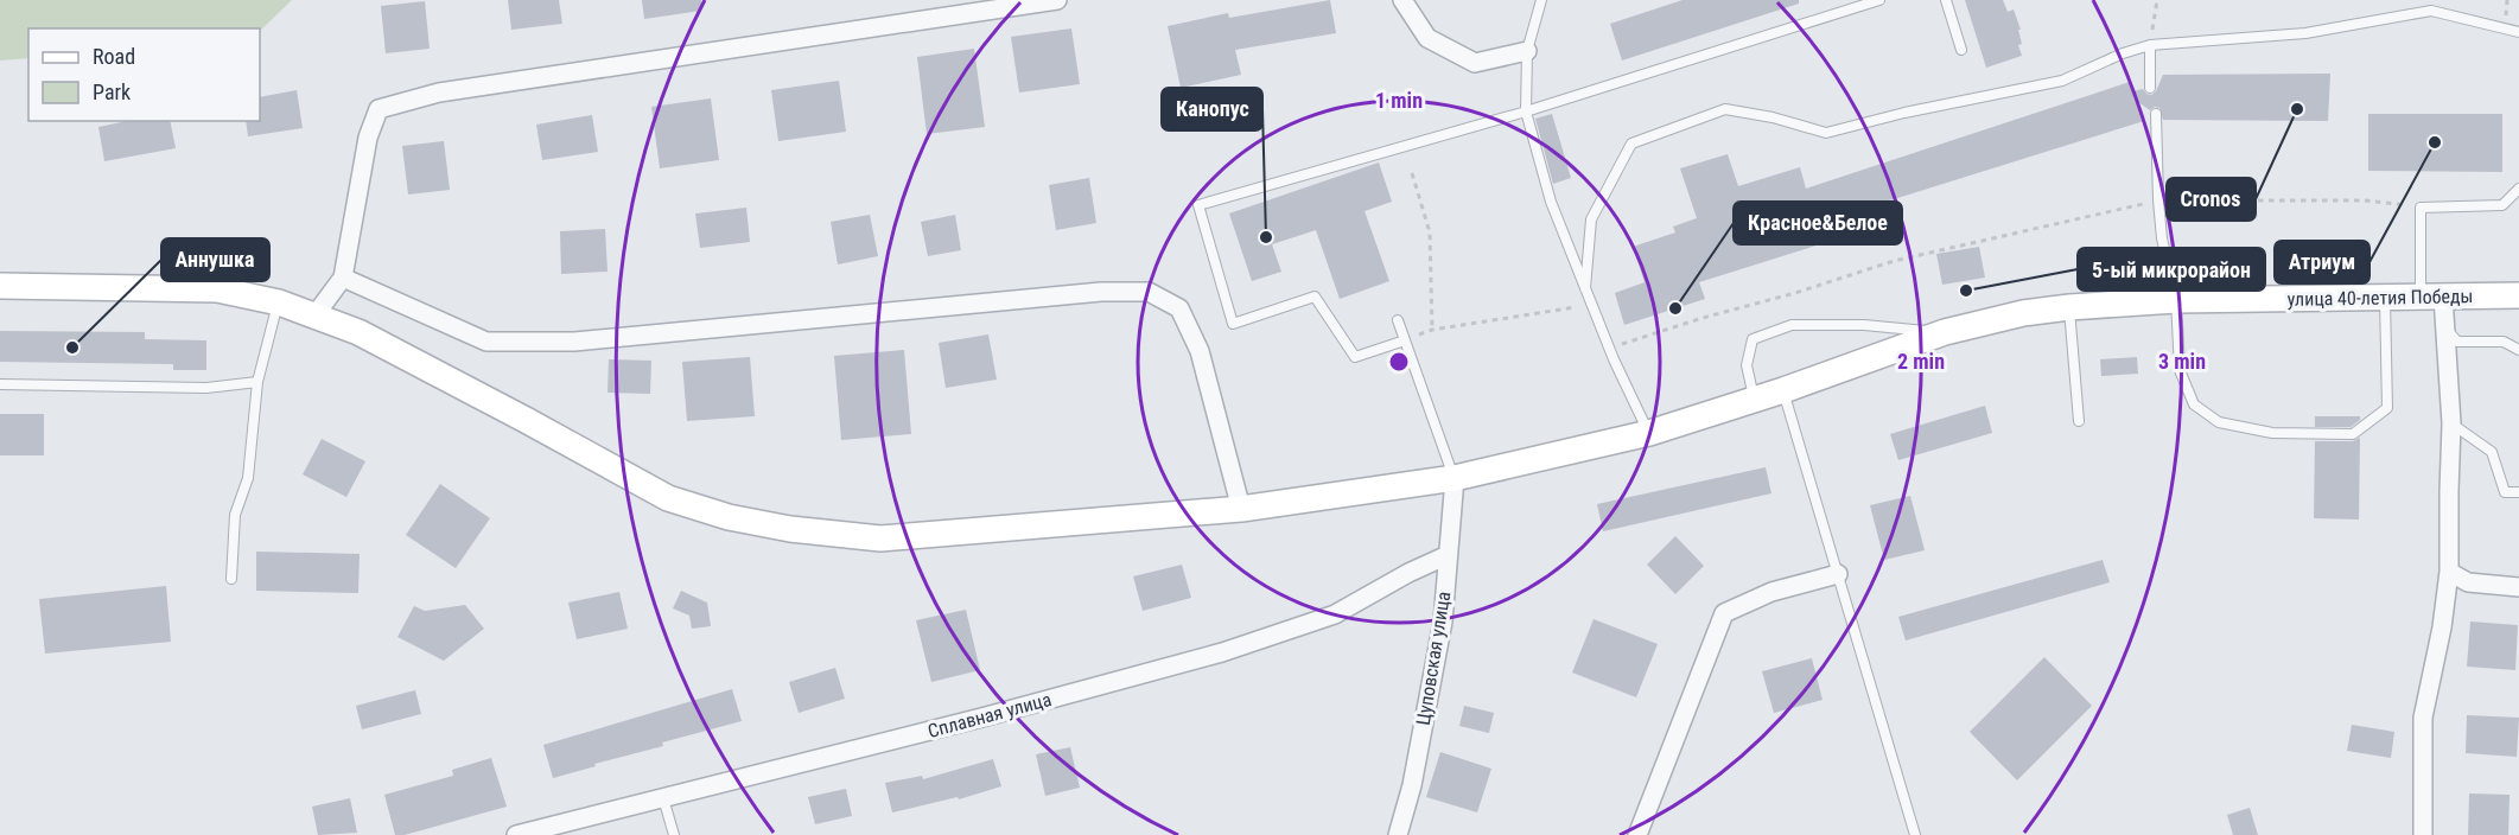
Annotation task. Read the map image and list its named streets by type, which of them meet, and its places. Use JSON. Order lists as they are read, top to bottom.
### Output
{
  "streets": {
    "main road": ["улица 40-летия Победы"],
    "street": ["Цуповская улица", "Сплавная улица"]
  },
  "crossings": [
    ["улица 40-летия Победы", "Цуповская улица"],
    ["Цуповская улица", "Сплавная улица"]
  ],
  "places": [
    "Cronos",
    "Атриум",
    "Канопус",
    "5-ый микрорайон",
    "Красное&Белое",
    "Аннушка"
  ],
  "legend": ["Road", "Park"],
  "rings": ["1 min", "2 min", "3 min"]
}
